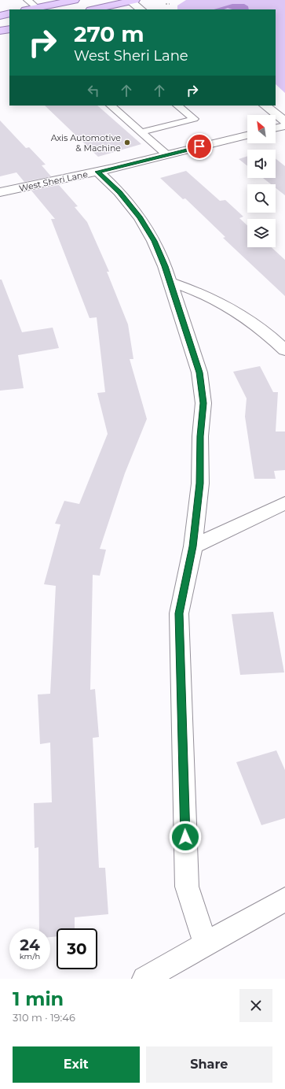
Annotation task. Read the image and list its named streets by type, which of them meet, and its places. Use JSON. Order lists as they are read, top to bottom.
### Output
{
  "streets": {
    "street": ["West Sheri Lane"]
  },
  "places": ["Axis Automotive & Machine"],
  "north": "top left",
  "page": {
    "turn": ["270 m", "West Sheri Lane"],
    "speed": "24 km/h",
    "limit": "30",
    "heading": ["1 min", "310 m · 19:46"],
    "buttons": ["Exit", "Share"]
  }
}
